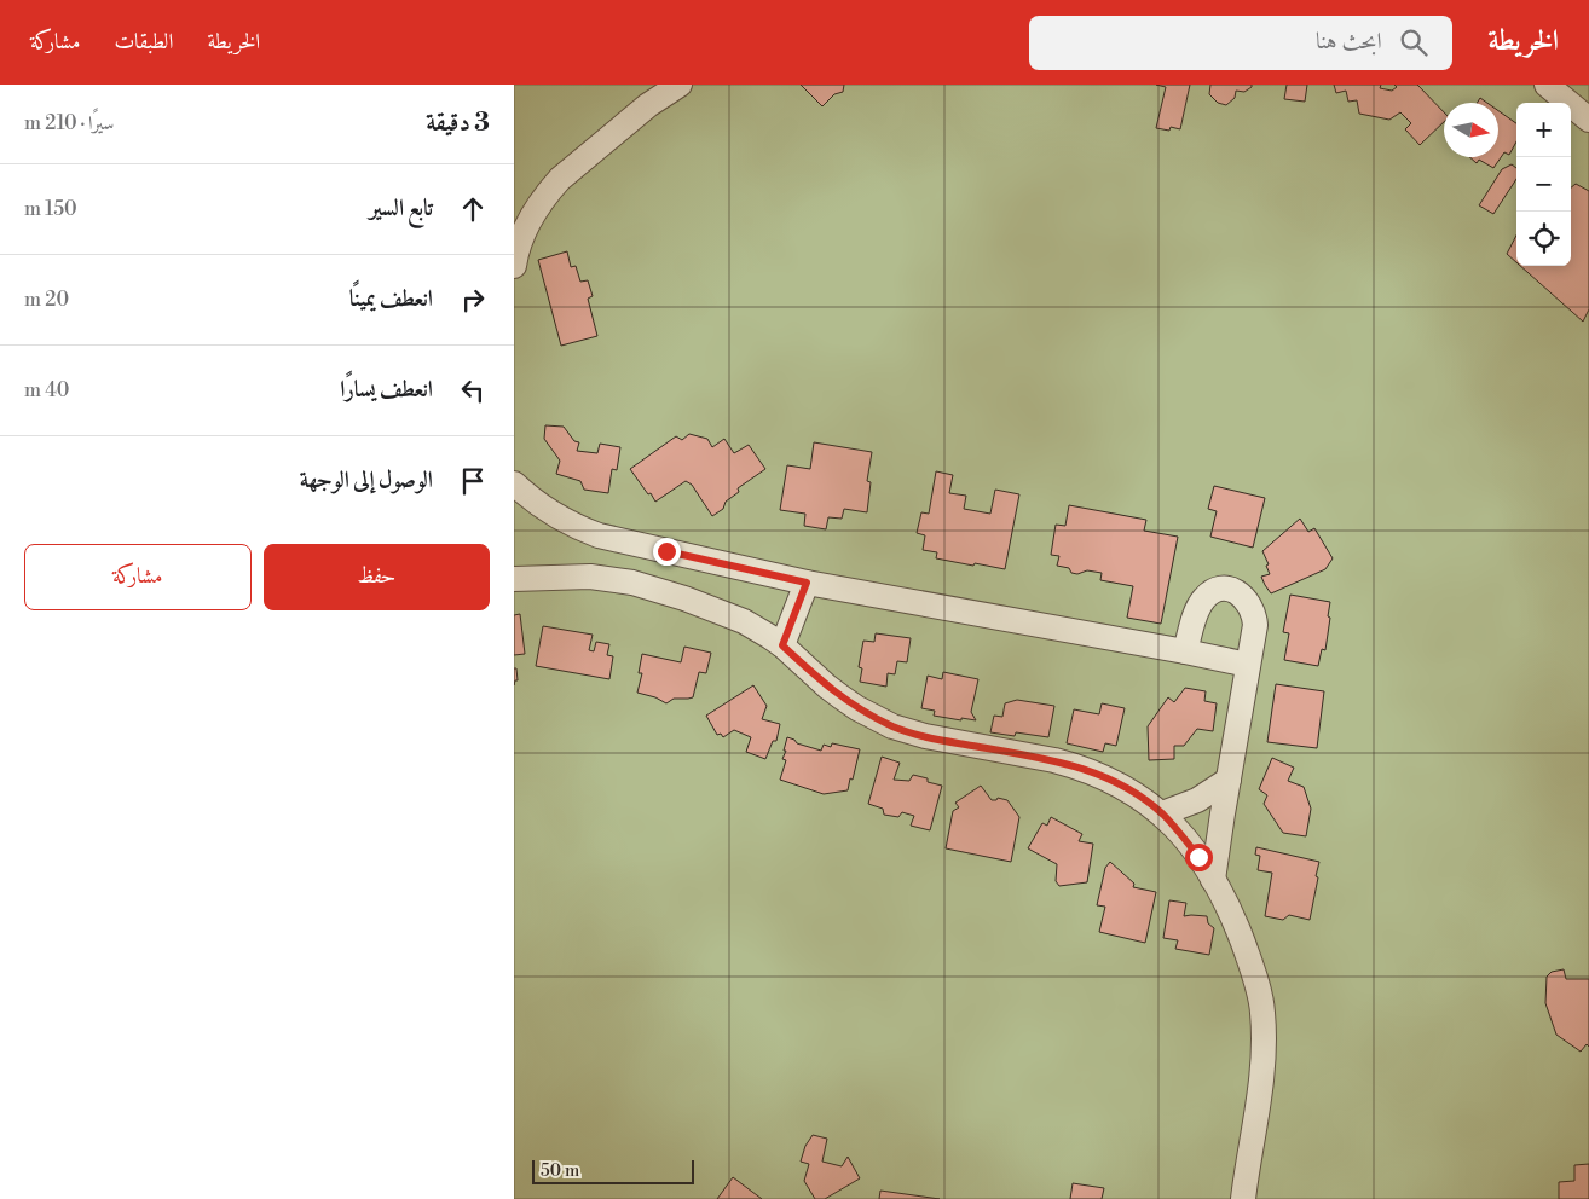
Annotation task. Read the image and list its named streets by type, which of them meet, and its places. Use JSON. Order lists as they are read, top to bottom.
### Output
{
  "scale_bar": "50 m",
  "north": "right",
  "page": {
    "header": "الخريطة",
    "search": "ابحث هنا",
    "nav": ["الخريطة", "الطبقات", "مشاركة"],
    "heading": ["3 دقيقة", "سيرًا · 210 m"],
    "map_buttons": ["+", "−"],
    "list": [
      ["تابع السير", "150 m"],
      ["انعطف يمينًا", "20 m"],
      ["انعطف يسارًا", "40 m"],
      "الوصول إلى الوجهة"
    ],
    "buttons": ["حفظ", "مشاركة"],
    "scale": "50 m"
  }
}
